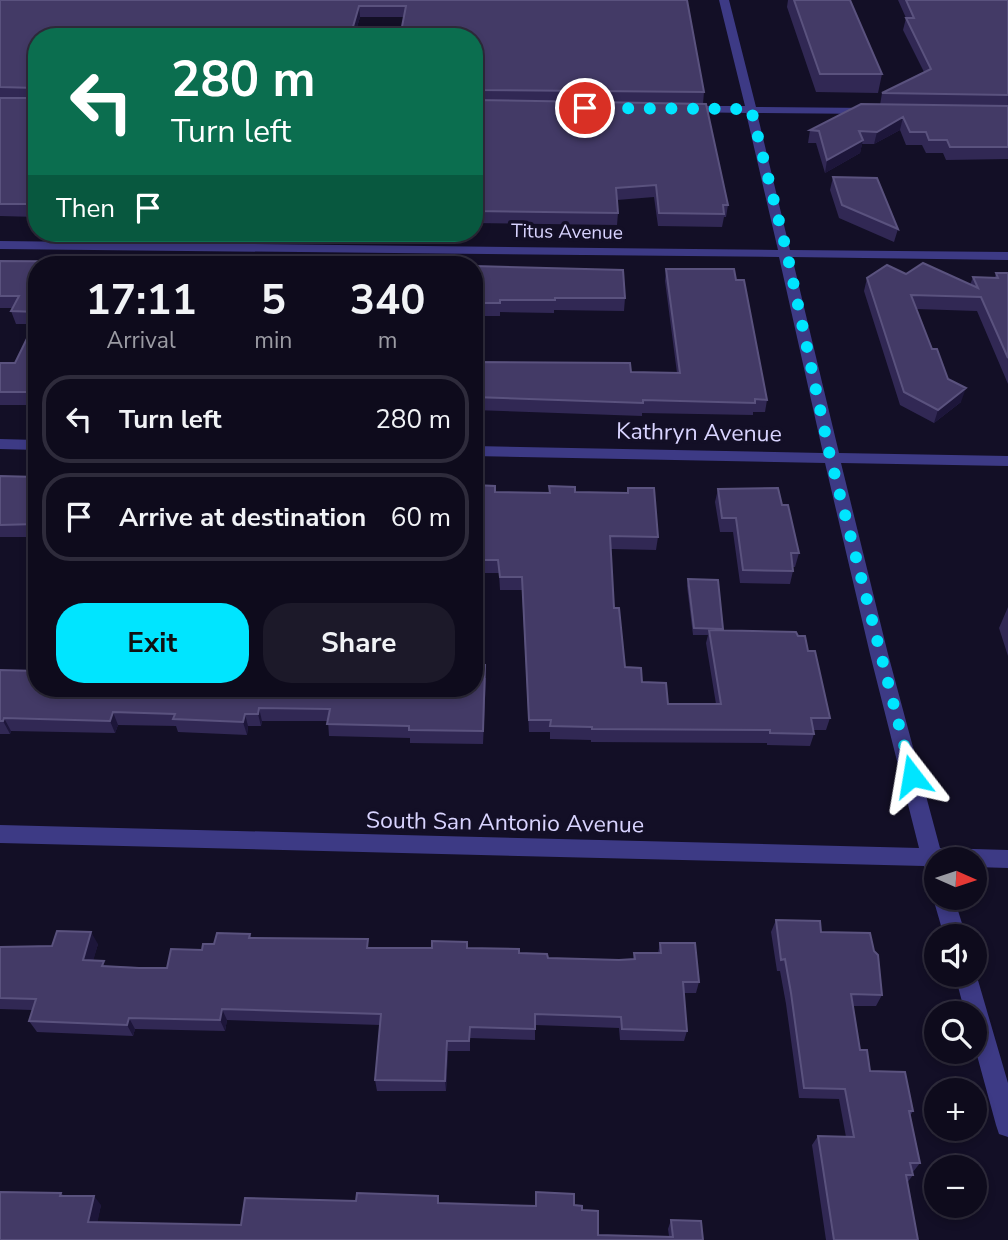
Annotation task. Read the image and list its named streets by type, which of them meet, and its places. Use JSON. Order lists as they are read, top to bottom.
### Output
{
  "streets": {
    "street": ["Titus Avenue", "Kathryn Avenue", "South San Antonio Avenue"]
  },
  "north": "right",
  "page": {
    "turn": ["280 m", "Turn left"],
    "then": "Then",
    "eta": [
      "17:11",
      "Arrival",
      "5",
      "min",
      "340",
      "m"
    ],
    "list": [
      {
        "name": "Turn left",
        "value": "280 m"
      },
      {
        "name": "Arrive at destination",
        "value": "60 m"
      }
    ],
    "buttons": ["Exit", "Share"],
    "map_buttons": ["+", "−"]
  }
}
